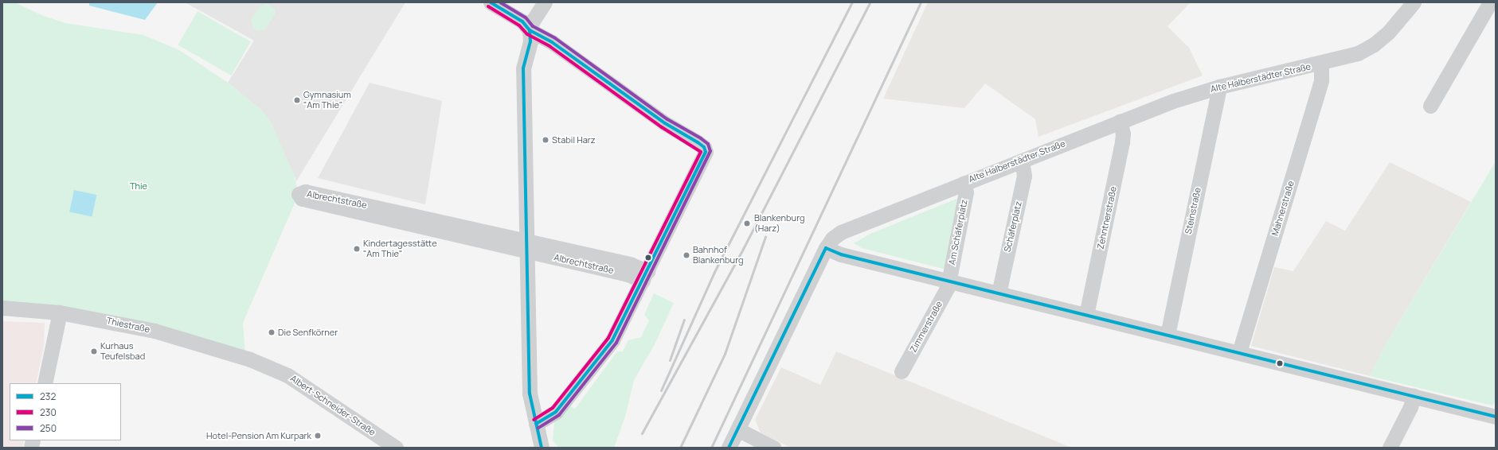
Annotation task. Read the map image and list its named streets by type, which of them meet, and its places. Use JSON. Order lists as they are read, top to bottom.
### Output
{
  "streets": {
    "street": [
      "Alte Halberstädter Straße",
      "Albrechtstraße",
      "Mahnerstraße",
      "Steinstraße",
      "Zehntnerstraße",
      "Schäferplatz",
      "Am Schäferplatz",
      "Thiestraße",
      "Zimmerstraße",
      "Albert-Schneider-Straße"
    ]
  },
  "crossings": [
    ["Alte Halberstädter Straße", "Mahnerstraße"],
    ["Alte Halberstädter Straße", "Steinstraße"],
    ["Alte Halberstädter Straße", "Zehntnerstraße"],
    ["Alte Halberstädter Straße", "Schäferplatz"],
    ["Alte Halberstädter Straße", "Am Schäferplatz"],
    ["Am Schäferplatz", "Zimmerstraße"],
    ["Thiestraße", "Albert-Schneider-Straße"]
  ],
  "parks": ["Thie"],
  "places": [
    "Gymnasium \"Am Thie\"",
    "Stabil Harz",
    "Blankenburg (Harz)",
    "Kindertagesstätte \"Am Thie\"",
    "Bahnhof Blankenburg",
    "Die Senfkörner",
    "Kurhaus Teufelsbad",
    "Hotel-Pension Am Kurpark"
  ],
  "lines": ["transit line 232", "transit line 250", "transit line 230"],
  "legend": ["232", "230", "250"]
}
